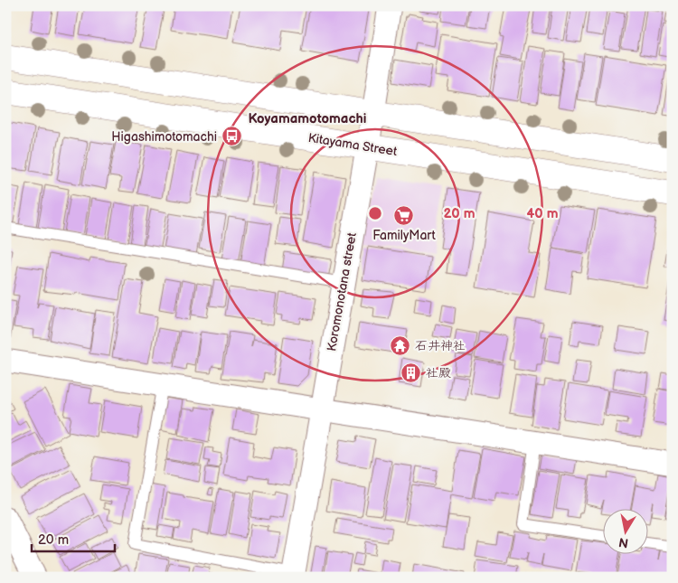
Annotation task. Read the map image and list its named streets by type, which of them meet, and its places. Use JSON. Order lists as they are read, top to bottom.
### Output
{
  "streets": {
    "street": ["Kitayama Street", "Koromonotana street"]
  },
  "crossings": [
    ["Kitayama Street", "Koromonotana street"]
  ],
  "districts": ["Koyamamotomachi"],
  "places": {
    "bus stop": ["Higashimotomachi"],
    "supermarket": ["FamilyMart"],
    "temple": ["石井神社"],
    "building": ["社殿"]
  },
  "scale_bar": "20 m",
  "north": "bottom",
  "rings": ["20 m", "40 m"]
}
